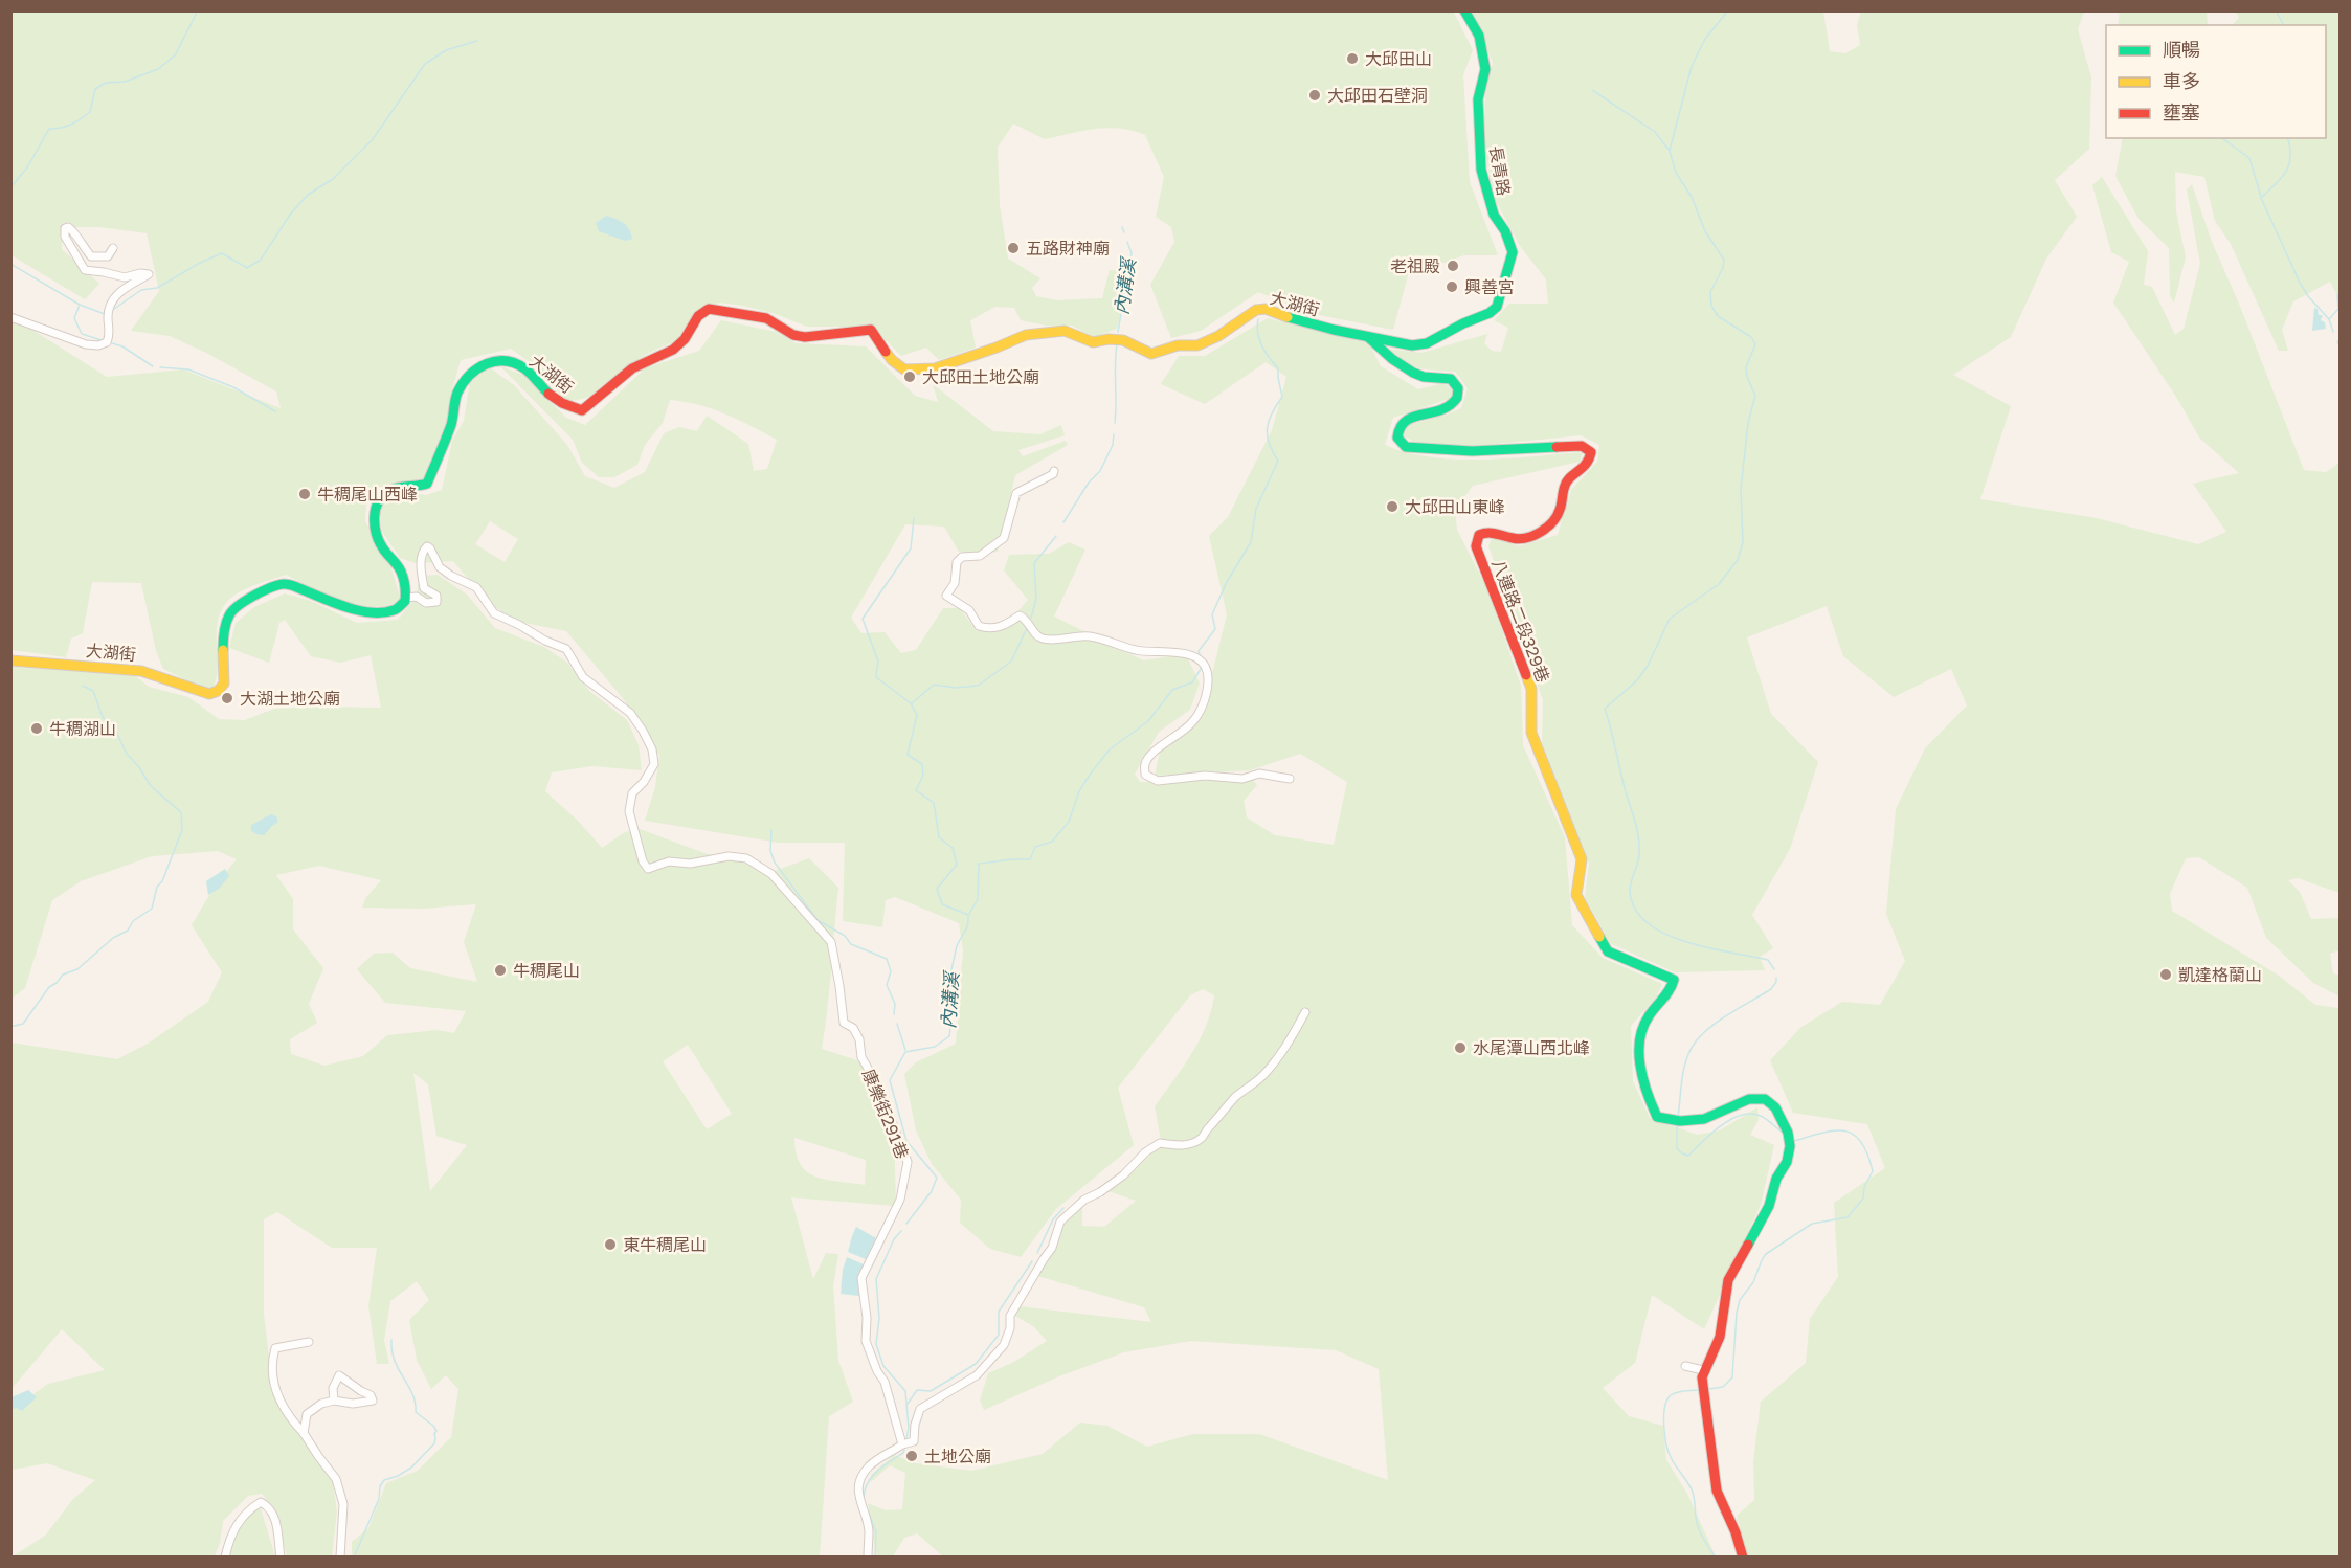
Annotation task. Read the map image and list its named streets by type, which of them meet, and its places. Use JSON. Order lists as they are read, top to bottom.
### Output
{
  "streets": {
    "street": [
      "長青路",
      "大湖街",
      "八連路二段329巷",
      "康樂街291巷"
    ]
  },
  "crossings": [
    ["長青路", "大湖街"],
    ["長青路", "八連路二段329巷"],
    ["大湖街", "八連路二段329巷"],
    ["大湖街", "康樂街291巷"]
  ],
  "water": ["內溝溪"],
  "places": [
    "大邱田山",
    "大邱田石壁洞",
    "五路財神廟",
    "老祖殿",
    "興善宮",
    "大邱田土地公廟",
    "牛稠尾山西峰",
    "大邱田山東峰",
    "大湖土地公廟",
    "牛稠湖山",
    "牛稠尾山",
    "凱達格蘭山",
    "水尾潭山西北峰",
    "東牛稠尾山",
    "土地公廟"
  ],
  "legend": ["順暢", "車多", "壅塞"]
}
